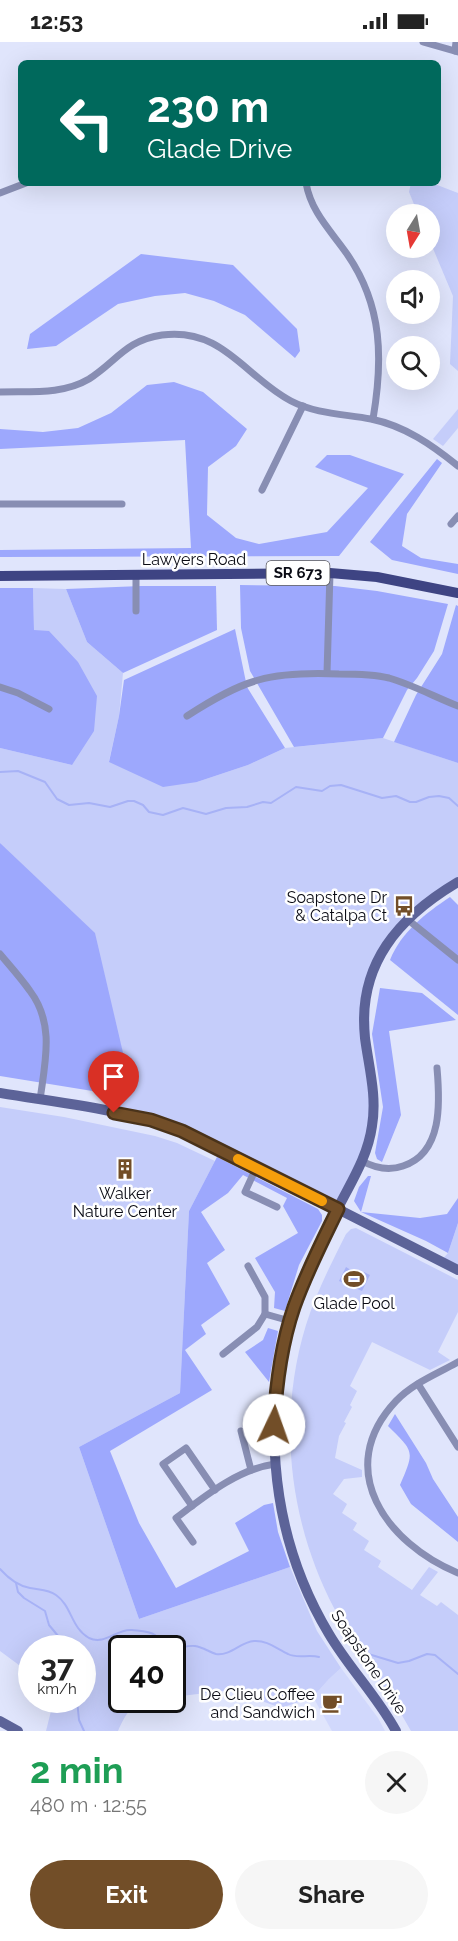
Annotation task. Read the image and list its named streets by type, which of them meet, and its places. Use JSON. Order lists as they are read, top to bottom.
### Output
{
  "streets": {
    "main road": ["Lawyers Road", "SR 673"],
    "street": ["Soapstone Drive"]
  },
  "places": {
    "bus stop": ["Soapstone Dr & Catalpa Ct"],
    "building": ["Walker Nature Center"],
    "sports": ["Glade Pool"],
    "cafe": ["De Clieu Coffee and Sandwich"]
  },
  "north": "bottom",
  "page": {
    "status": "12:53",
    "turn": ["230 m", "Glade Drive"],
    "speed": "37 km/h",
    "limit": "40",
    "heading": ["2 min", "480 m · 12:55"],
    "buttons": ["Exit", "Share"]
  }
}
